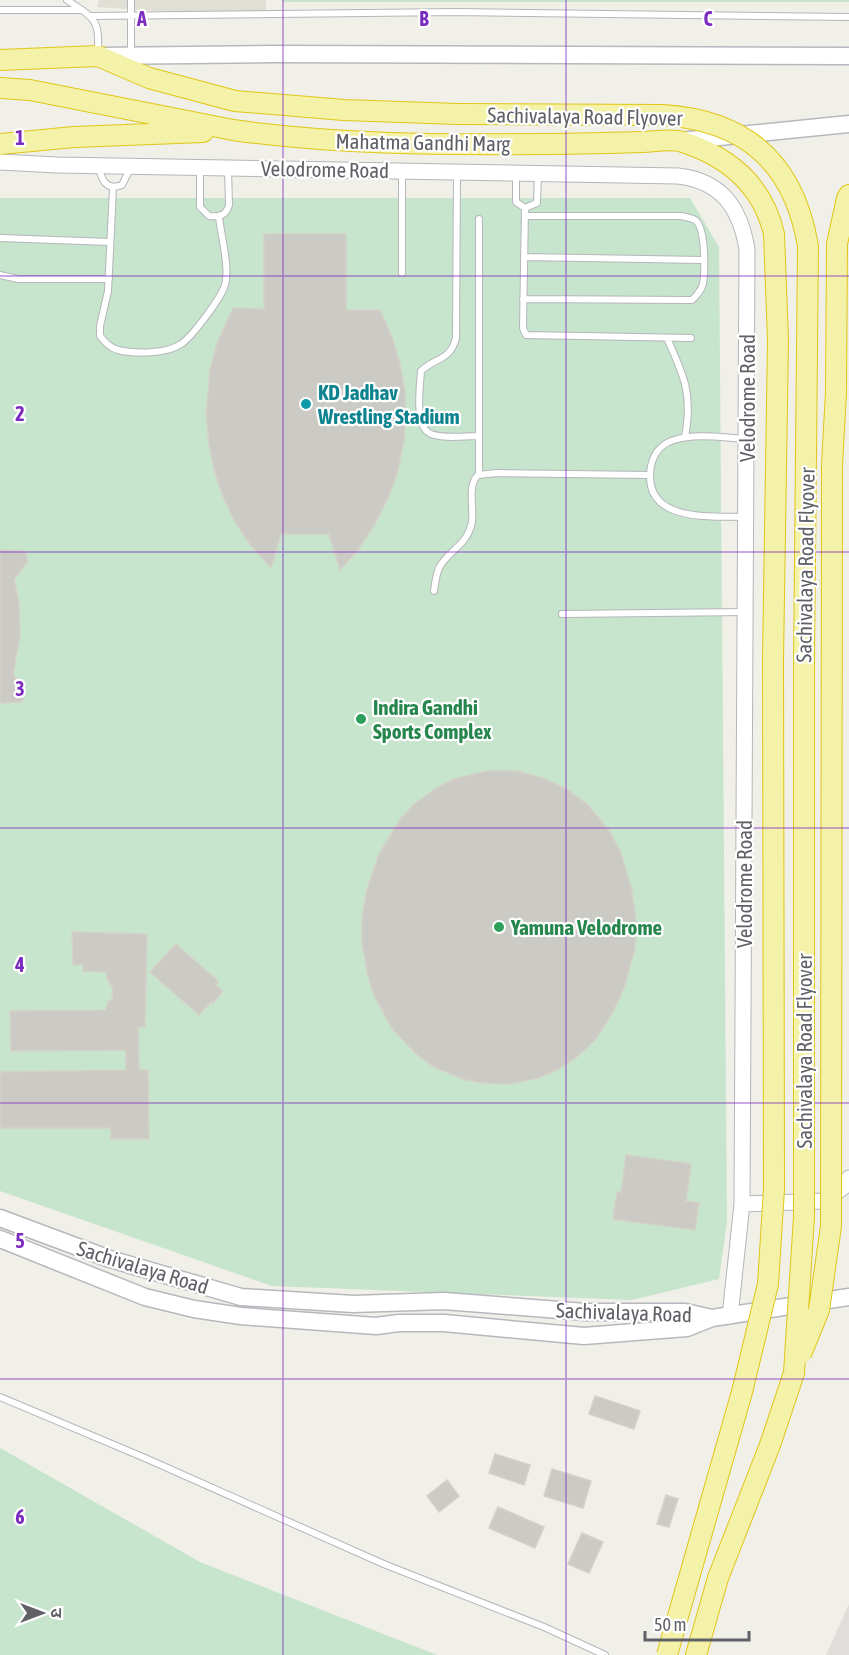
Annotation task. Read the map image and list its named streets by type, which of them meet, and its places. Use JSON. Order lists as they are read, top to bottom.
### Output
{
  "streets": {
    "highway": ["Sachivalaya Road Flyover", "Mahatma Gandhi Marg"],
    "main road": ["Sachivalaya Road"],
    "street": ["Velodrome Road"]
  },
  "crossings": [
    ["Sachivalaya Road Flyover", "Mahatma Gandhi Marg"]
  ],
  "places": ["KD Jadhav Wrestling Stadium", "Indira Gandhi Sports Complex", "Yamuna Velodrome"],
  "scale_bar": "50 m",
  "north": "right",
  "grid": {
    "columns": ["A", "B", "C"],
    "rows": [
      "1",
      "2",
      "3",
      "4",
      "5",
      "6"
    ]
  }
}
